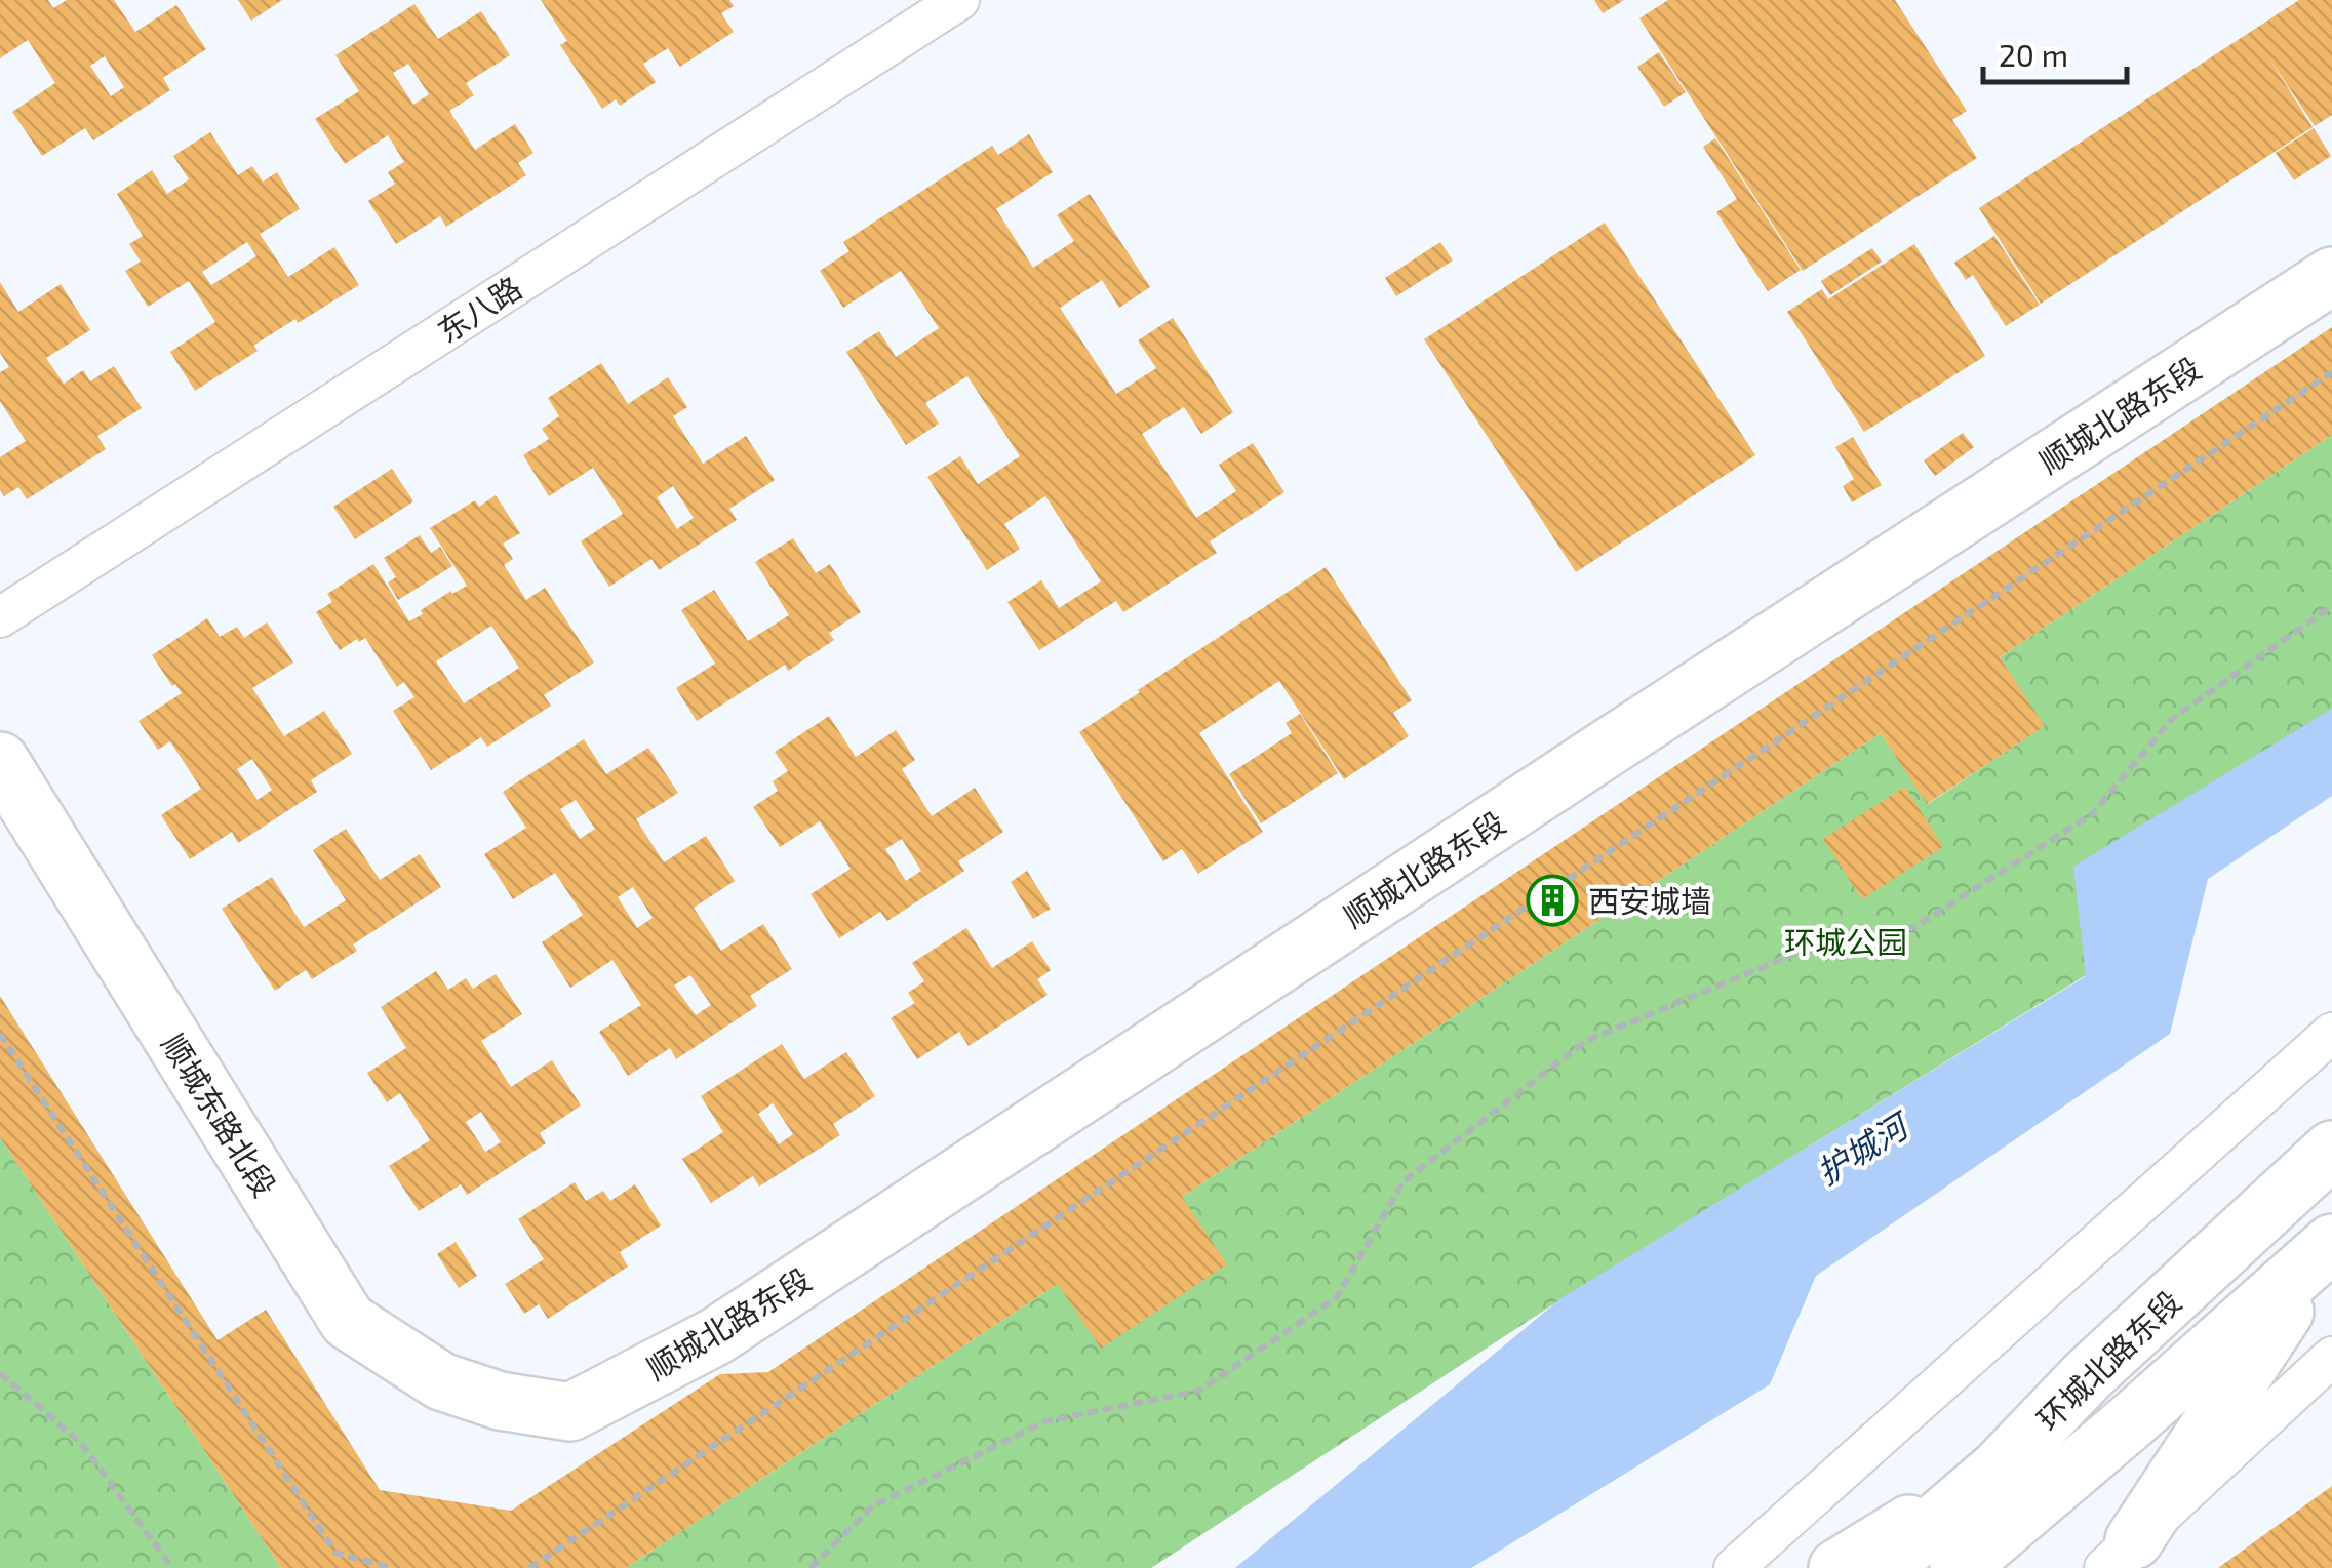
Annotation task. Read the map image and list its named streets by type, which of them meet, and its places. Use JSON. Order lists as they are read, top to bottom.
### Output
{
  "streets": {
    "street": [
      "东八路",
      "顺城北路东段",
      "顺城东路北段",
      "环城北路东段"
    ]
  },
  "crossings": [
    ["顺城北路东段", "顺城东路北段"]
  ],
  "water": ["护城河"],
  "parks": ["环城公园"],
  "places": {
    "building": ["西安城墙"]
  },
  "scale_bar": "20 m"
}
